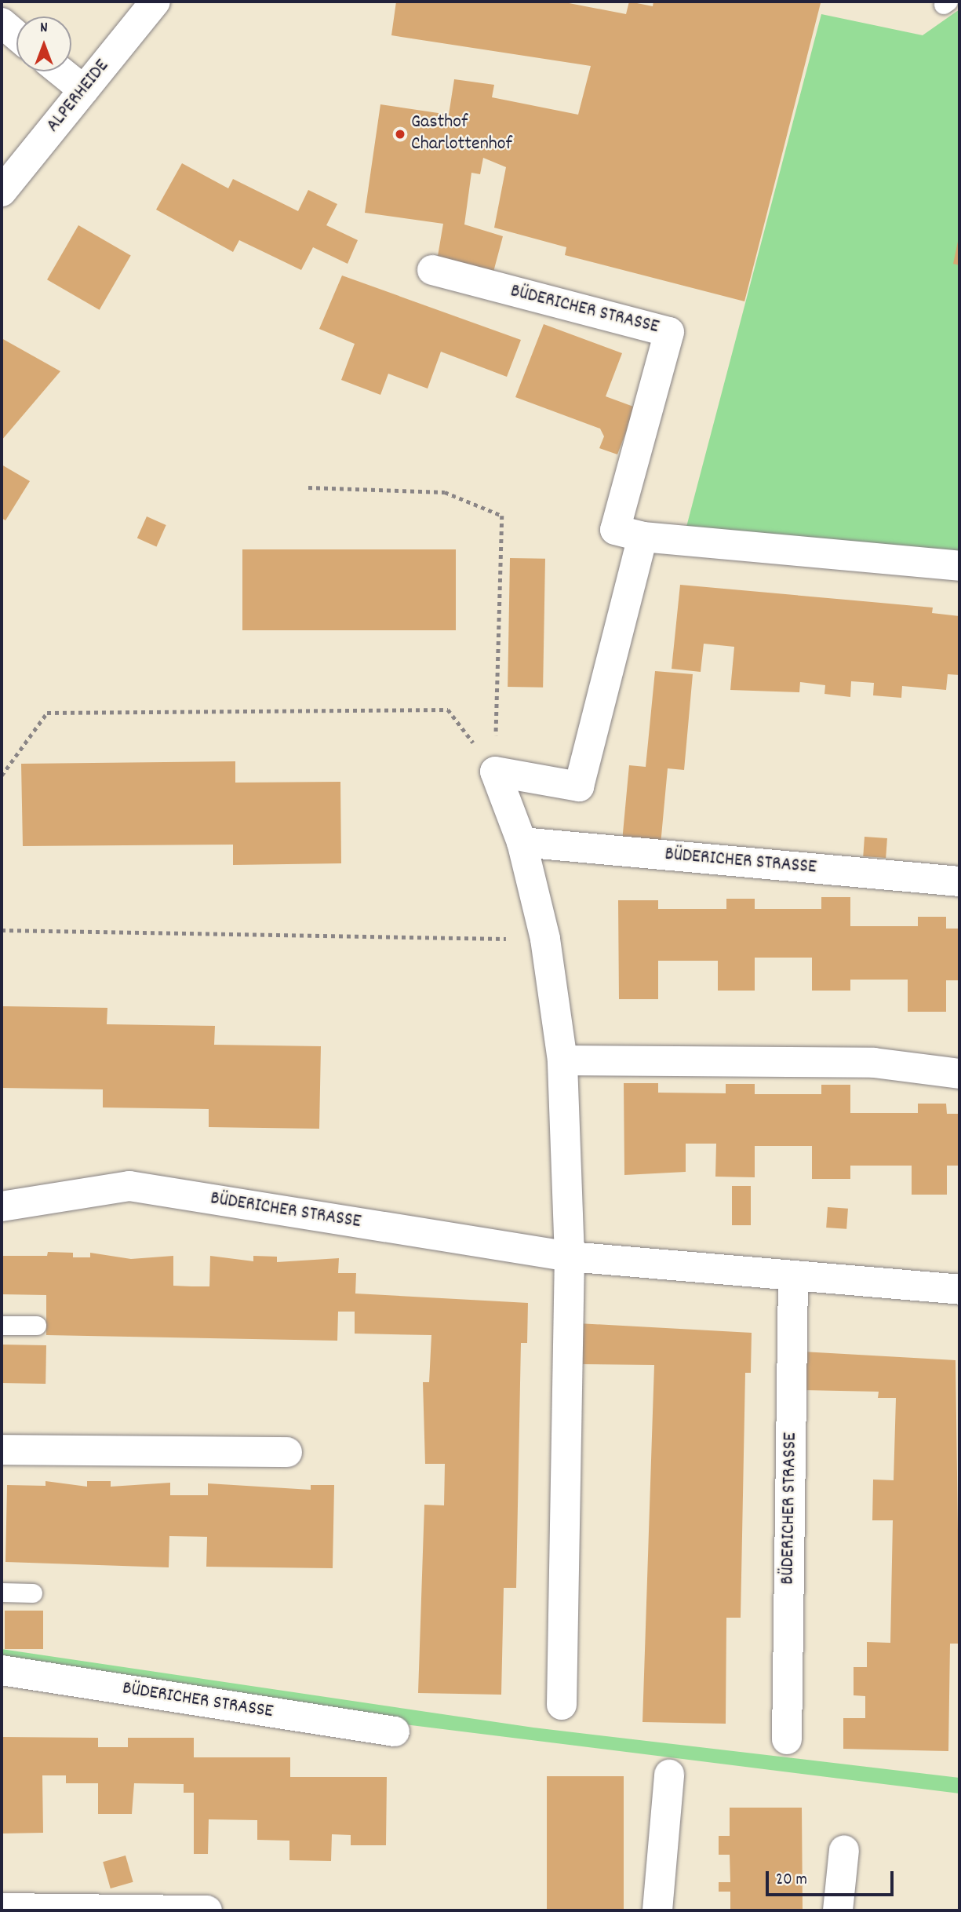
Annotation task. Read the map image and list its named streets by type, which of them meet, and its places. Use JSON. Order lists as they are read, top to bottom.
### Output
{
  "streets": {
    "street": ["ALPERHEIDE", "BÜDERICHER STRASSE"]
  },
  "places": ["Gasthof Charlottenhof"],
  "scale_bar": "20 m",
  "north": "top"
}
